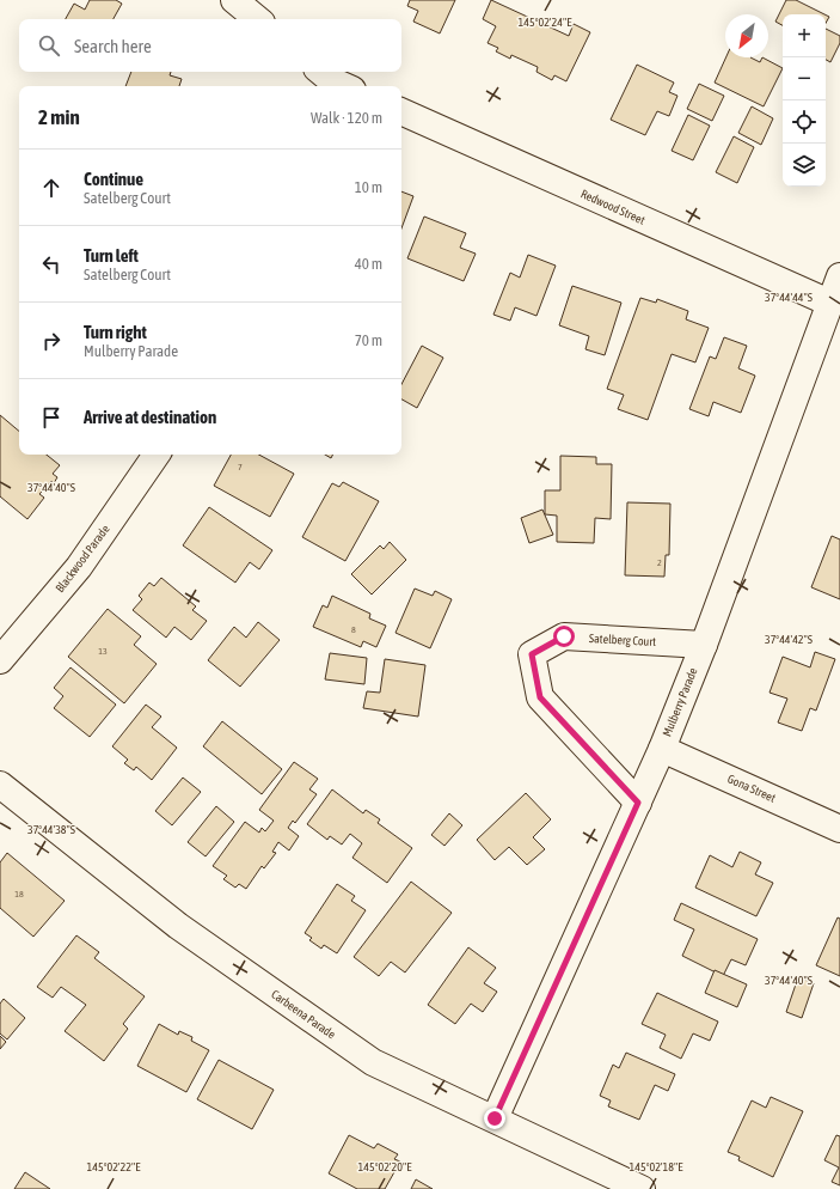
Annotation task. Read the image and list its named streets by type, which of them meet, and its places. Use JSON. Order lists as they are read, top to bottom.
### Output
{
  "streets": {
    "street": [
      "Redwood Street",
      "Blackwood Parade",
      "Satelberg Court",
      "Mulberry Parade",
      "Gona Street",
      "Carbeena Parade"
    ]
  },
  "crossings": [
    ["Redwood Street", "Mulberry Parade"],
    ["Satelberg Court", "Mulberry Parade"],
    ["Mulberry Parade", "Gona Street"],
    ["Mulberry Parade", "Carbeena Parade"]
  ],
  "house_numbers": [
    "7",
    "2",
    "8",
    "13",
    "18"
  ],
  "north": "bottom left",
  "page": {
    "map_buttons": ["+", "−"],
    "search": "Search here",
    "heading": ["2 min", "Walk · 120 m"],
    "list": [
      ["Continue", "Satelberg Court", "10 m"],
      ["Turn left", "Satelberg Court", "40 m"],
      ["Turn right", "Mulberry Parade", "70 m"],
      "Arrive at destination"
    ]
  },
  "coordinates": [
    "145°02'24\"E",
    "37°44'44\"S",
    "37°44'40\"S",
    "37°44'42\"S",
    "37°44'38\"S",
    "145°02'22\"E",
    "145°02'20\"E",
    "145°02'18\"E"
  ]
}
